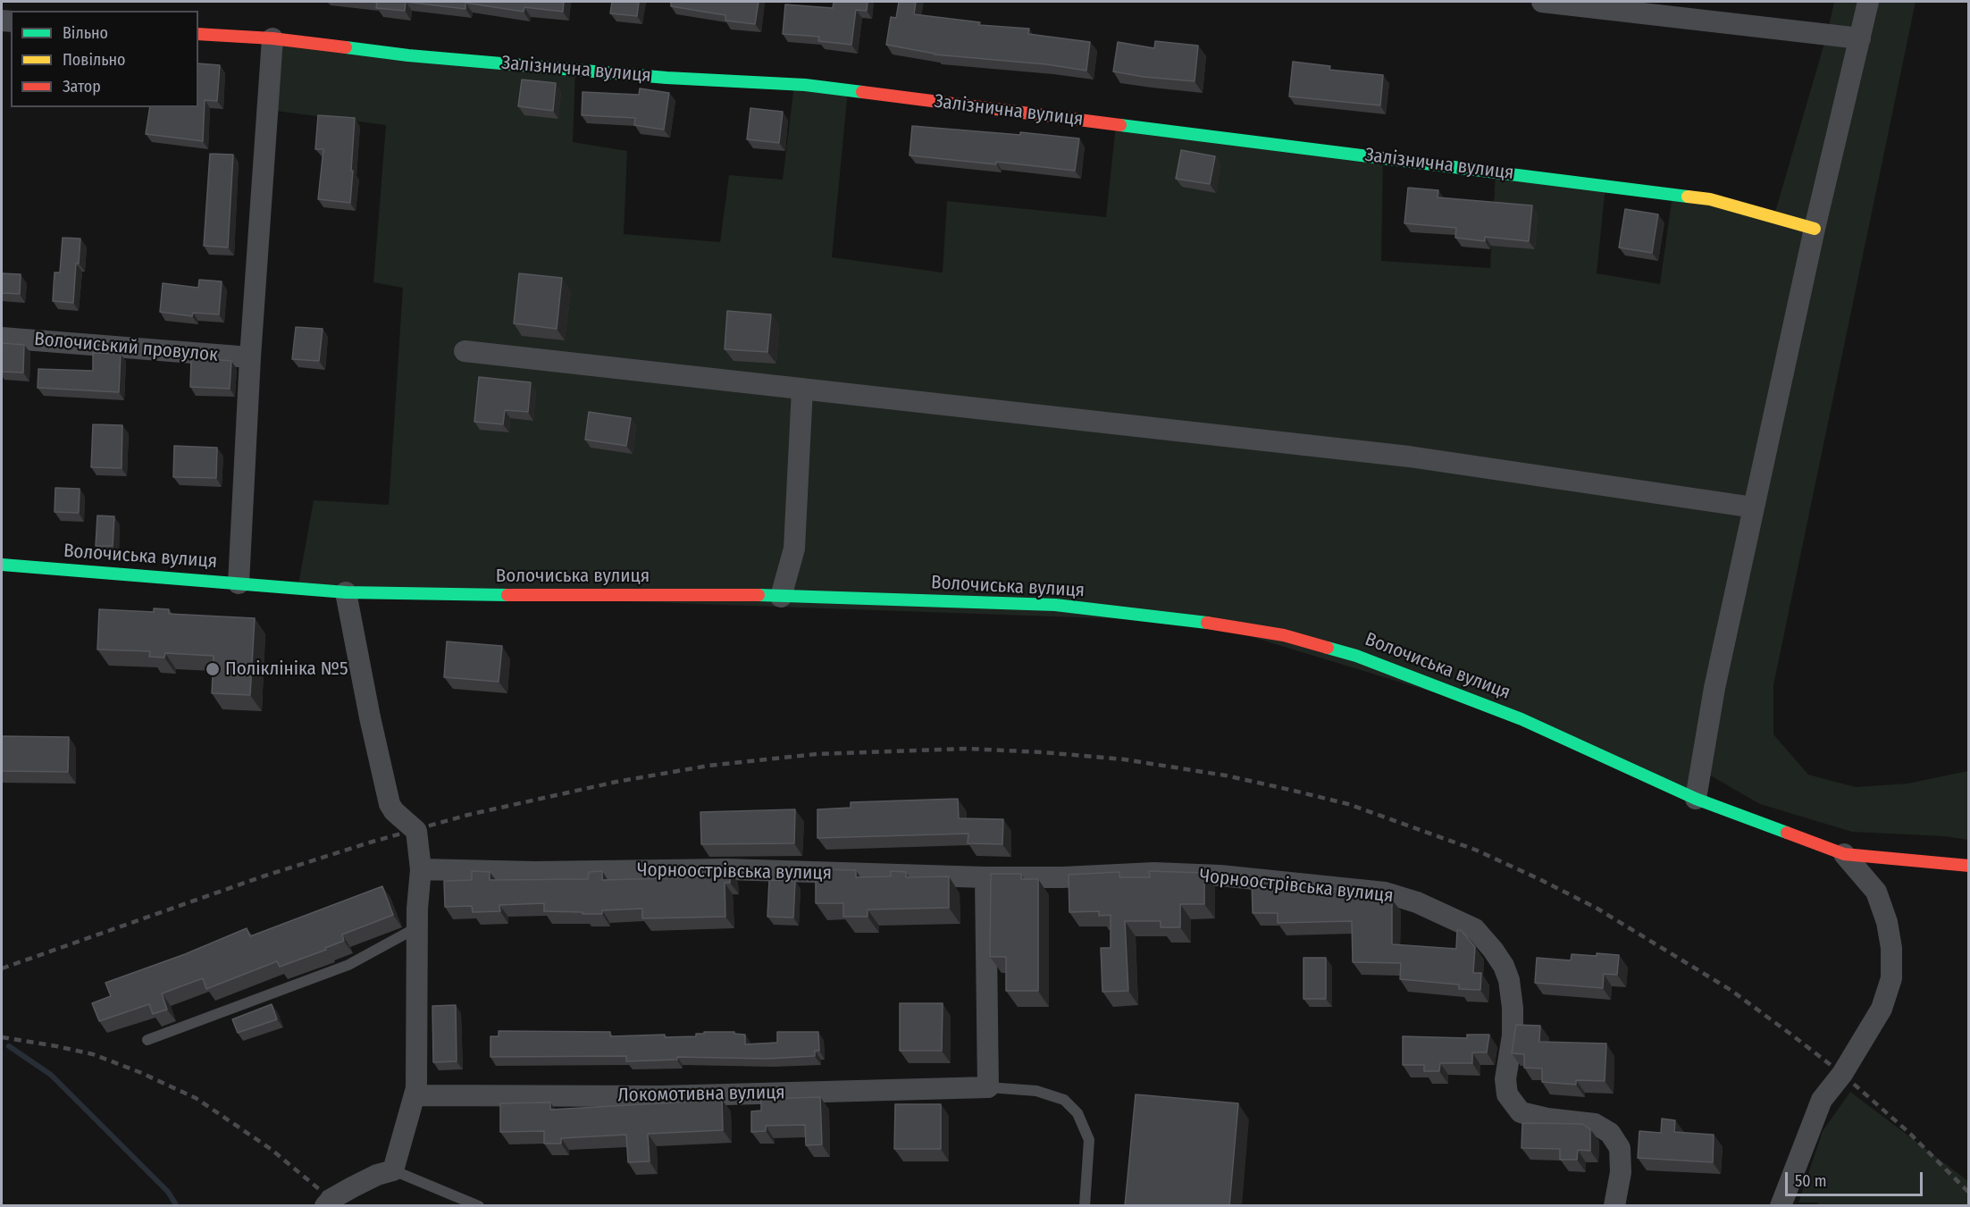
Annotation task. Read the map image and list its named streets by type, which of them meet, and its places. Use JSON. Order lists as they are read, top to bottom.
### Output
{
  "streets": {
    "main road": ["Залізнична вулиця", "Волочиська вулиця"],
    "street": ["Волочиський провулок", "Чорноострівська вулиця", "Локомотивна вулиця"]
  },
  "places": ["Поліклініка №5"],
  "legend": ["Вільно", "Повільно", "Затор"],
  "scale_bar": "50 m"
}
